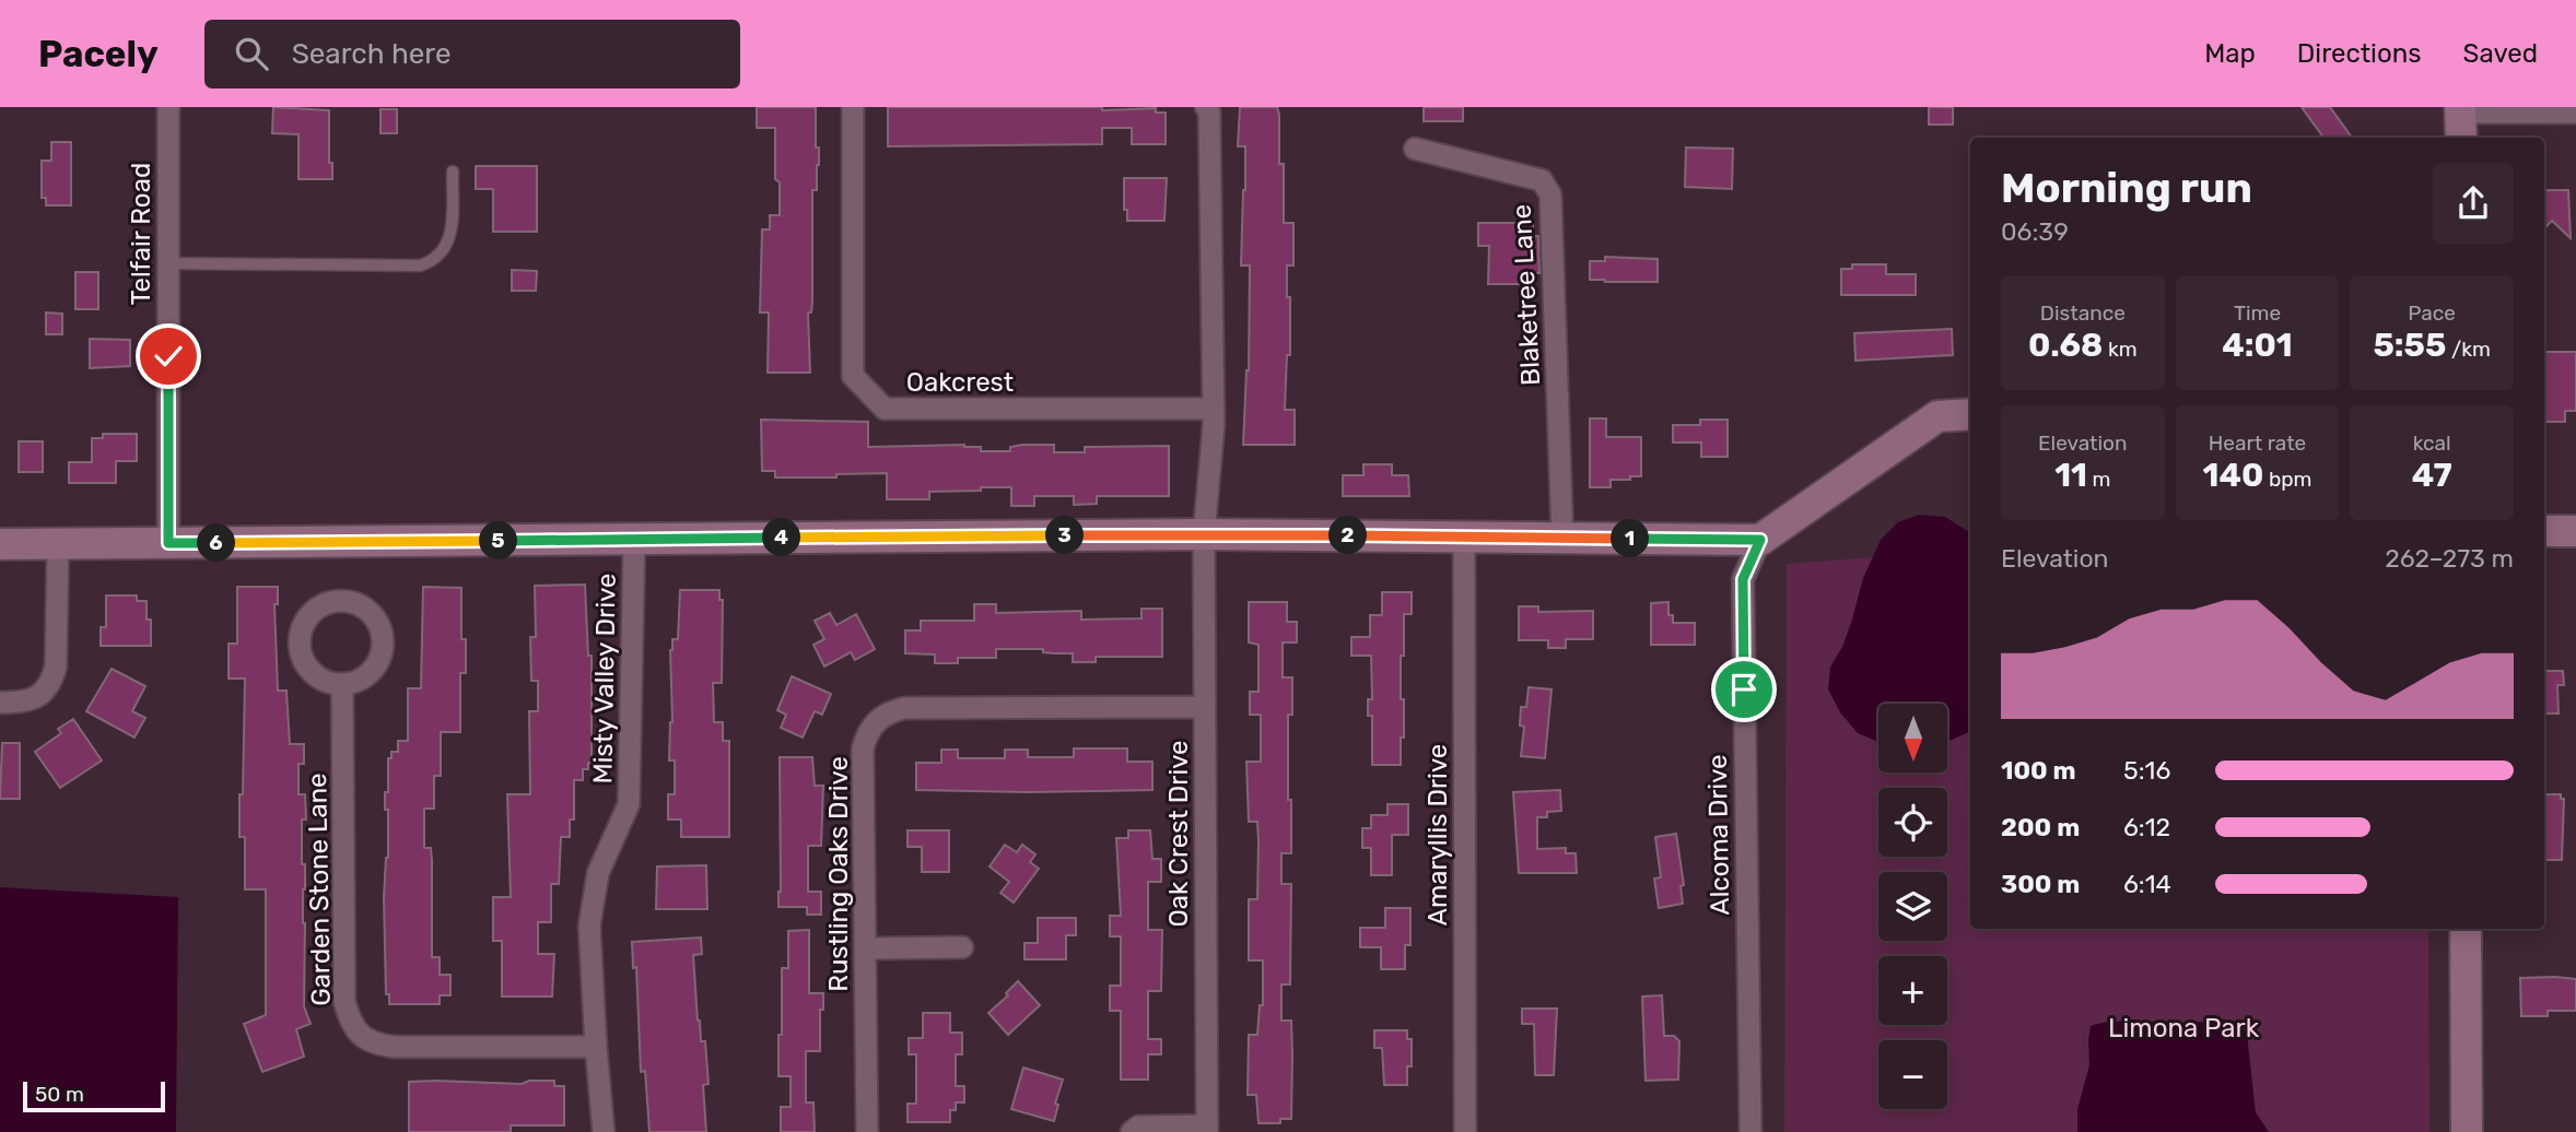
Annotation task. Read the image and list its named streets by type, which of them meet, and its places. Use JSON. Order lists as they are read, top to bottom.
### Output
{
  "streets": {
    "street": [
      "Telfair Road",
      "Blaketree Lane",
      "Oakcrest",
      "Misty Valley Drive",
      "Oak Crest Drive",
      "Amaryllis Drive",
      "Alcoma Drive",
      "Rustling Oaks Drive",
      "Garden Stone Lane"
    ]
  },
  "crossings": [
    ["Misty Valley Drive", "Garden Stone Lane"],
    ["Oak Crest Drive", "Rustling Oaks Drive"]
  ],
  "parks": ["Limona Park"],
  "scale_bar": "50 m",
  "north": "bottom",
  "page": {
    "header": "Pacely",
    "search": "Search here",
    "nav": ["Map", "Directions", "Saved"],
    "heading": ["Morning run", "06:39"],
    "stats": [
      ["Distance", "0.68 km"],
      ["Time", "4:01"],
      ["Pace", "5:55 /km"],
      ["Elevation", "11 m"],
      ["Heart rate", "140 bpm"],
      ["kcal", "47"]
    ],
    "pins": [
      "2",
      "3",
      "4",
      "1",
      "5",
      "6"
    ],
    "chart": ["Elevation", "262–273 m"],
    "map_buttons": ["+", "−"],
    "list": [
      {
        "name": "100 m",
        "note": "5:16"
      },
      {
        "name": "200 m",
        "note": "6:12"
      },
      {
        "name": "300 m",
        "note": "6:14"
      }
    ],
    "scale": "50 m"
  }
}
